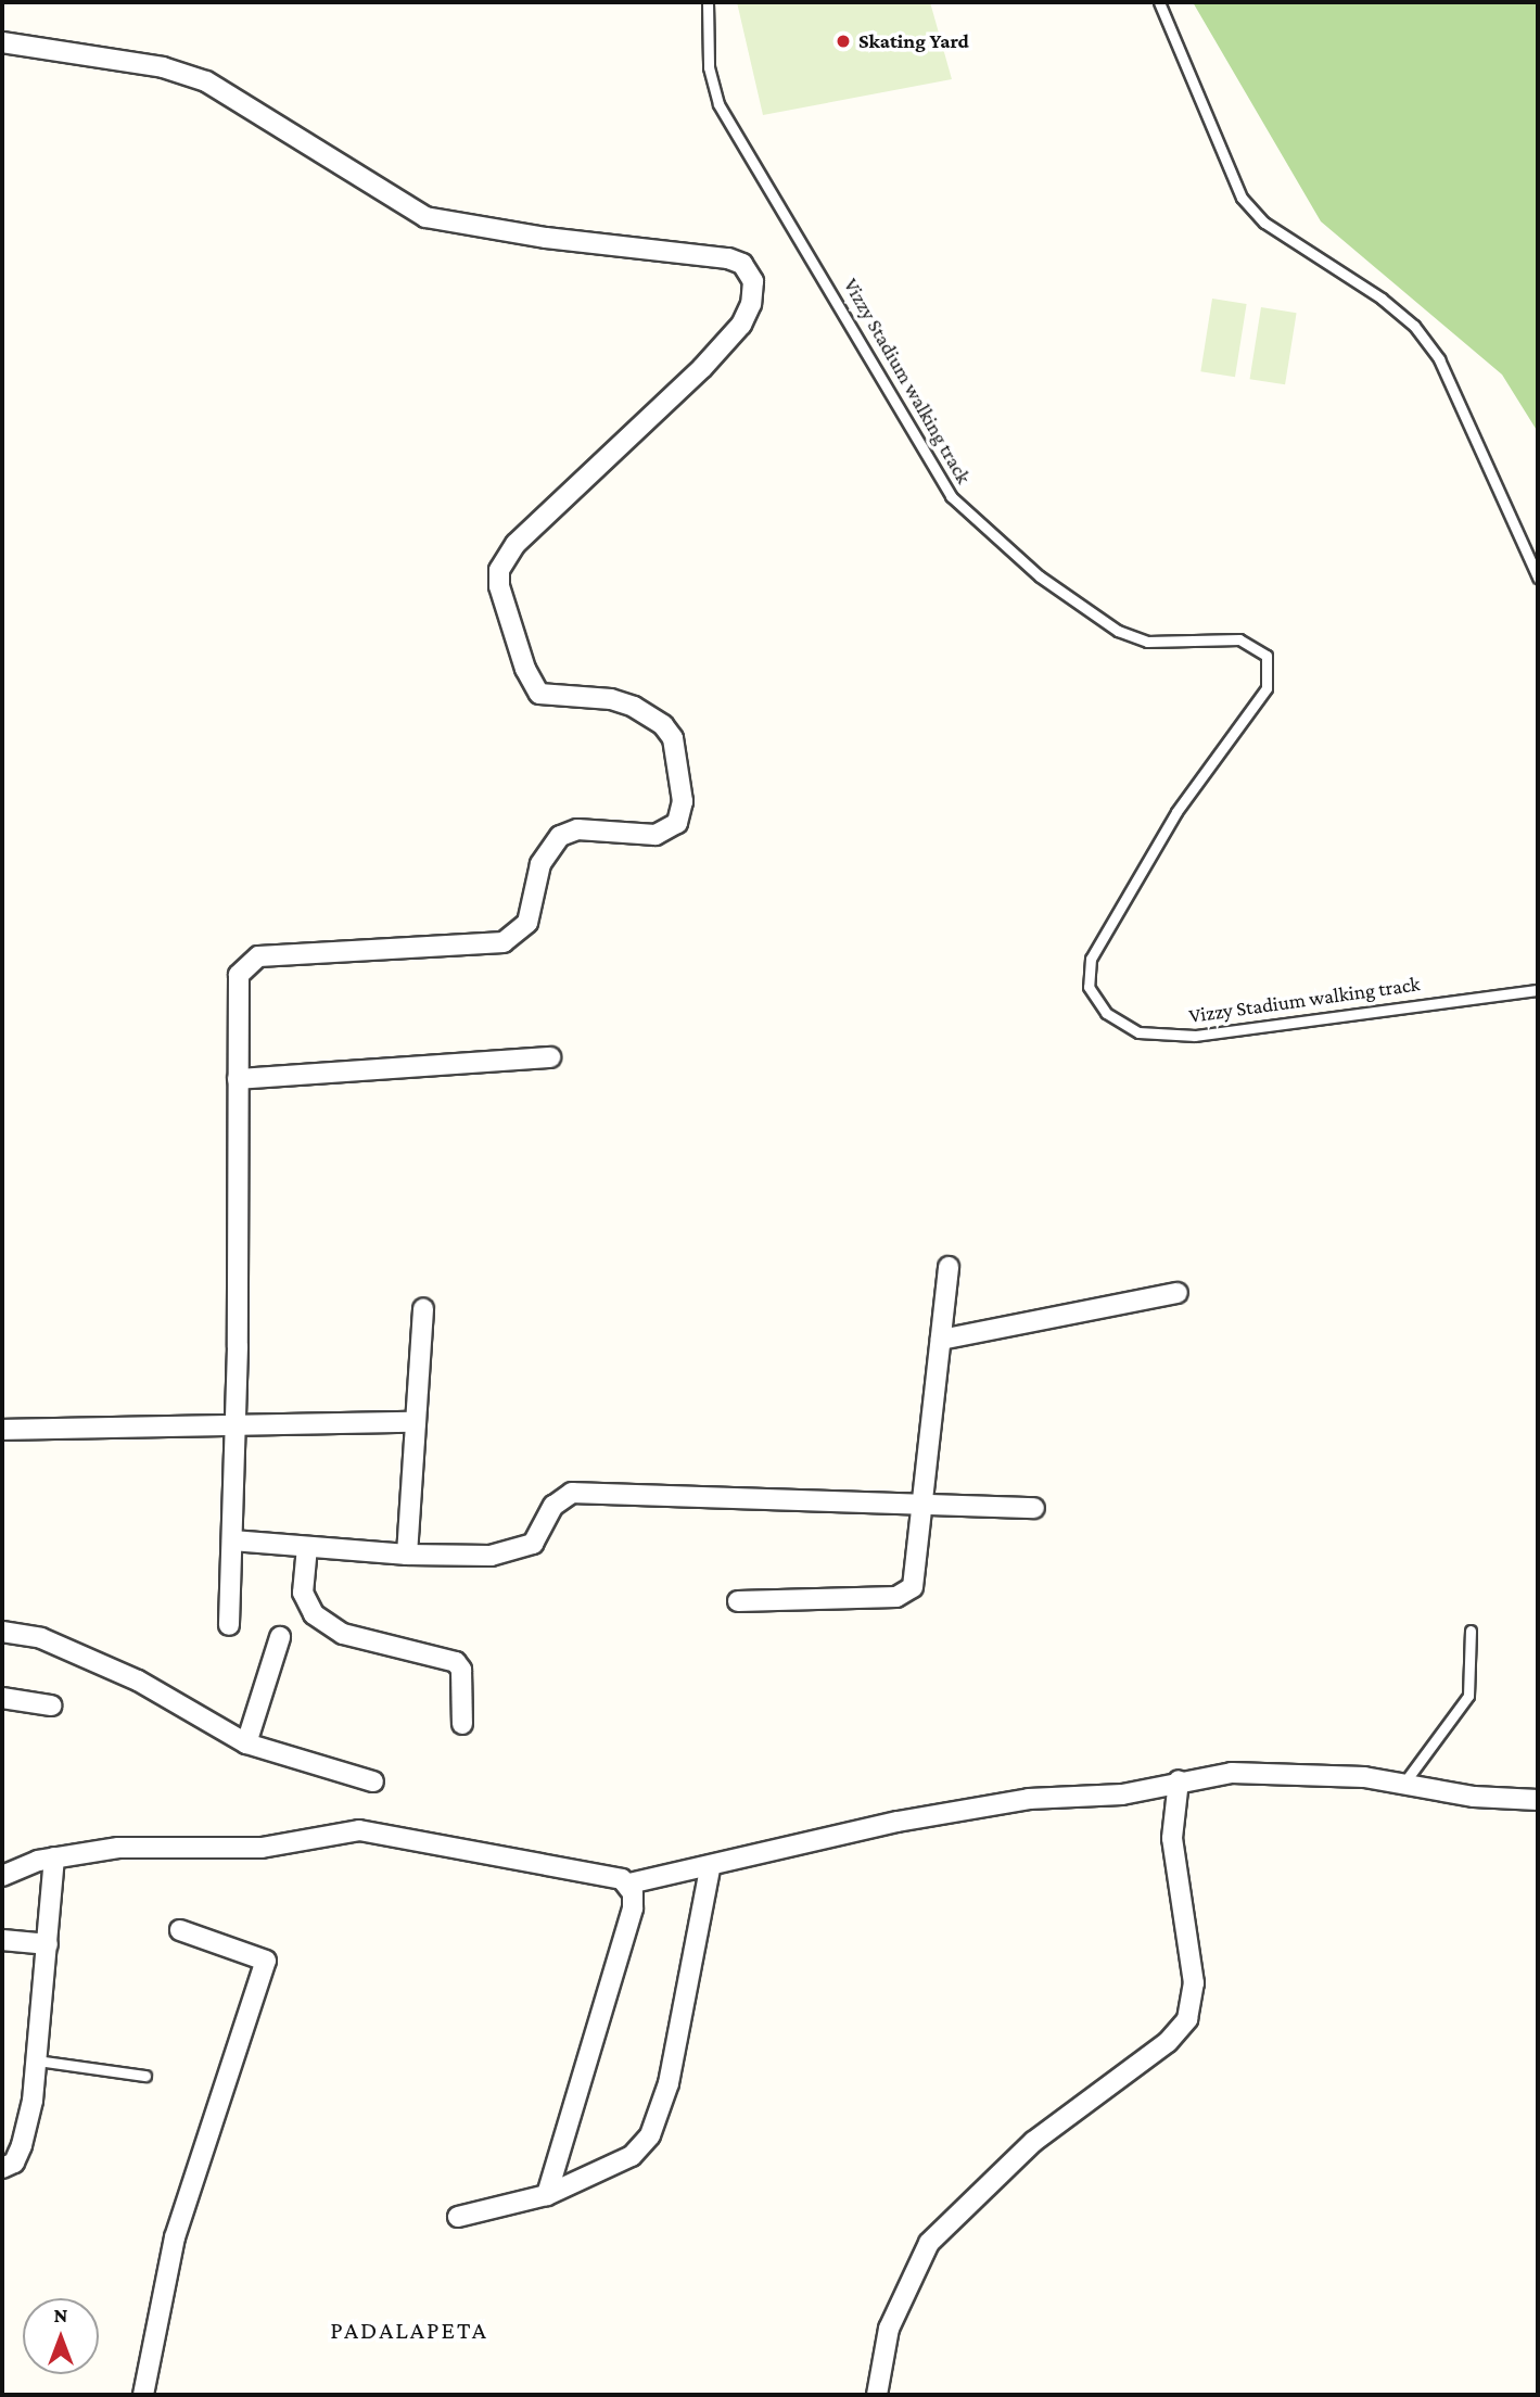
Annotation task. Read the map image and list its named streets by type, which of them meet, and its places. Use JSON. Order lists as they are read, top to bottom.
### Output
{
  "streets": {
    "lane": ["Vizzy Stadium walking track"]
  },
  "districts": ["PADALAPETA"],
  "places": ["Skating Yard"],
  "north": "top"
}
